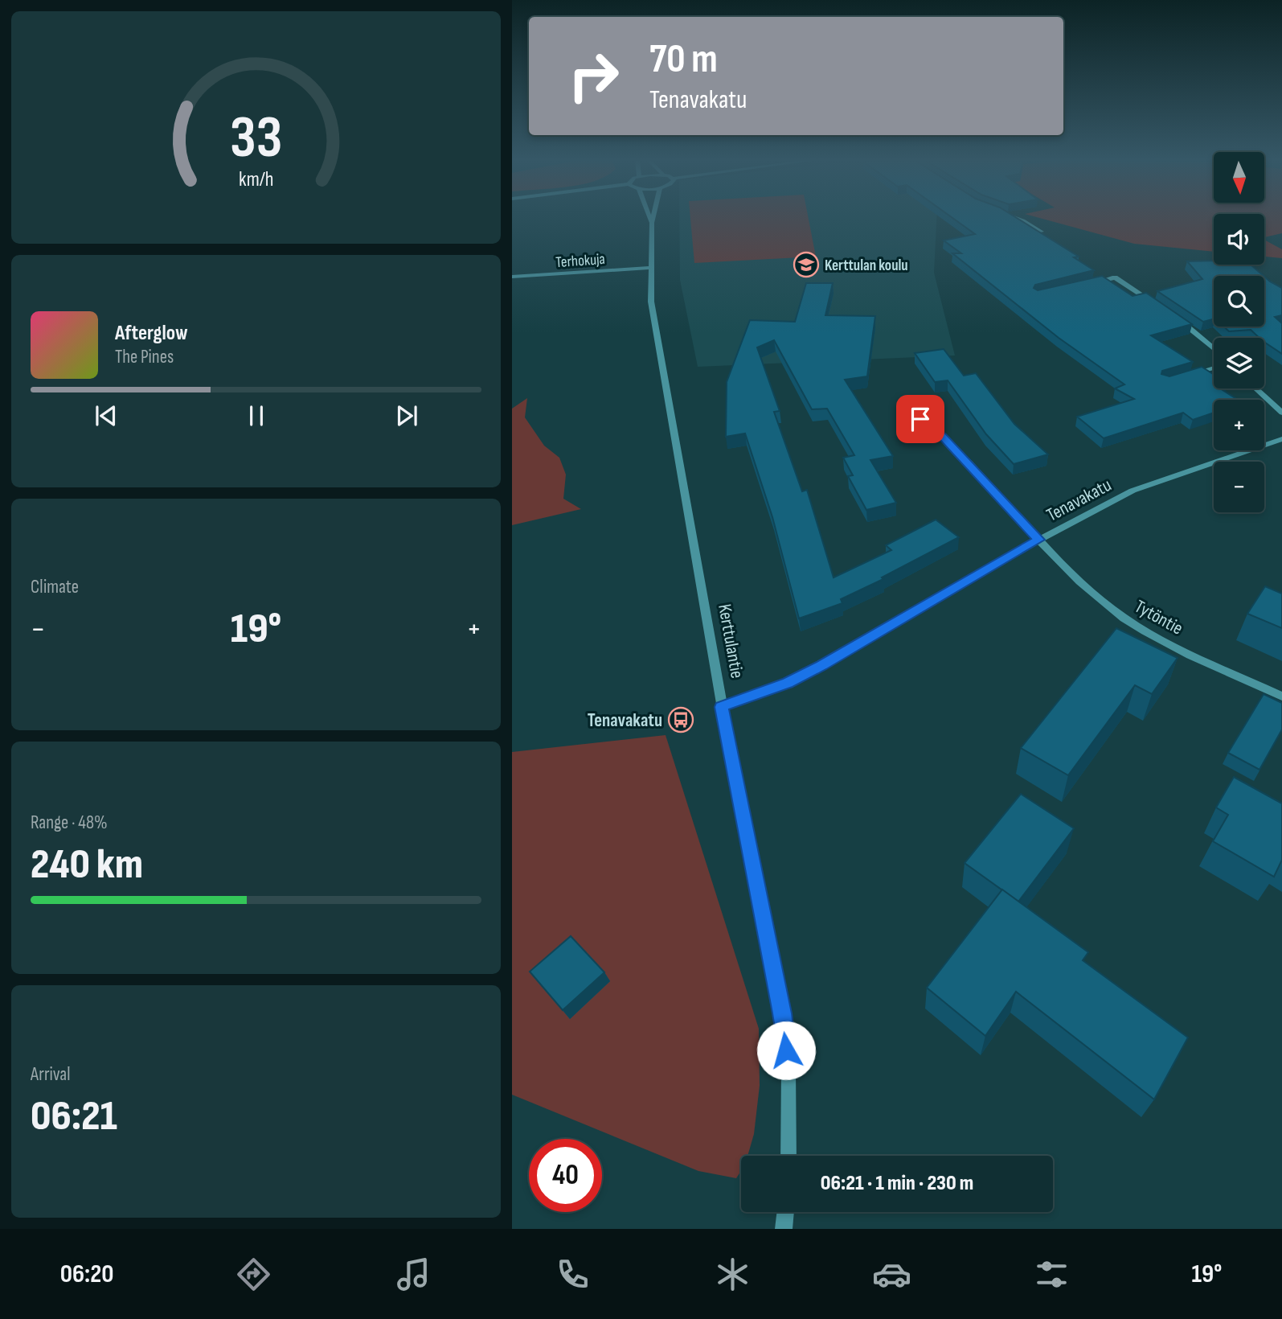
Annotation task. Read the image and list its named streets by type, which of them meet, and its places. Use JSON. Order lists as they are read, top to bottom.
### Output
{
  "streets": {
    "street": [
      "Terhokuja",
      "Tenavakatu",
      "Tytöntie",
      "Kerttulantie"
    ]
  },
  "crossings": [
    ["Terhokuja", "Kerttulantie"],
    ["Tenavakatu", "Tytöntie"],
    ["Tenavakatu", "Kerttulantie"]
  ],
  "places": {
    "school or university": ["Kerttulan koulu"],
    "bus stop": ["Tenavakatu"]
  },
  "north": "bottom",
  "page": {
    "turn": ["70 m", "Tenavakatu"],
    "map_buttons": ["+", "−"],
    "song": ["Afterglow", "The Pines"],
    "tile": [
      "Climate",
      ["Range · 48%", "240 km"],
      ["Arrival", "06:21"]
    ],
    "heat": ["−", "19°", "+"],
    "limit": "40",
    "trip": "06:21 · 1 min · 230 m",
    "tabs": ["06:20", "19°"],
    "gauge": ["33", "km/h"]
  }
}
